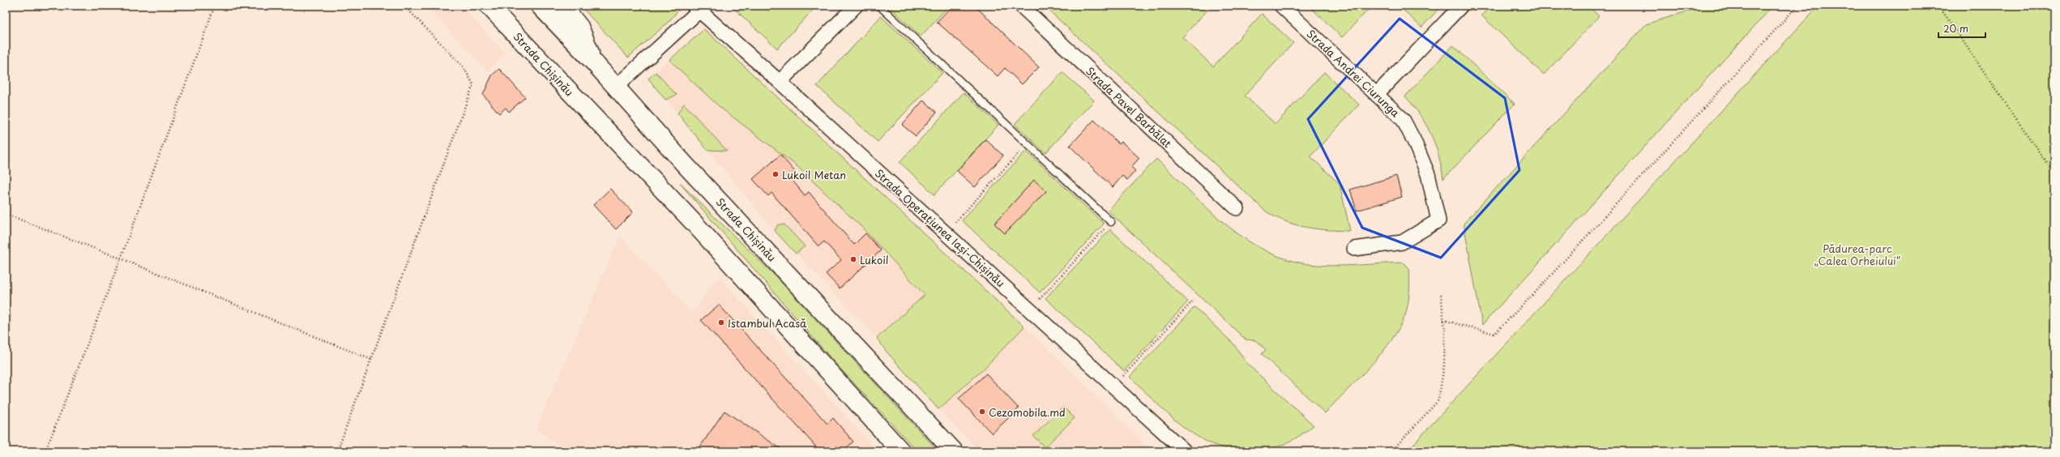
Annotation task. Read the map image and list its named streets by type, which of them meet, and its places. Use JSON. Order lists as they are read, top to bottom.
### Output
{
  "streets": {
    "highway": ["Strada Chișinău"],
    "street": ["Strada Andrei Ciurunga", "Strada Pavel Barbălat", "Strada Operațiunea Iași-Chișinău"]
  },
  "parks": ["Pădurea-parc „Calea Orheiului”"],
  "places": [
    "Lukoil Metan",
    "Lukoil",
    "Istambul Acasă",
    "Cezomobila.md"
  ],
  "scale_bar": "20 m"
}
